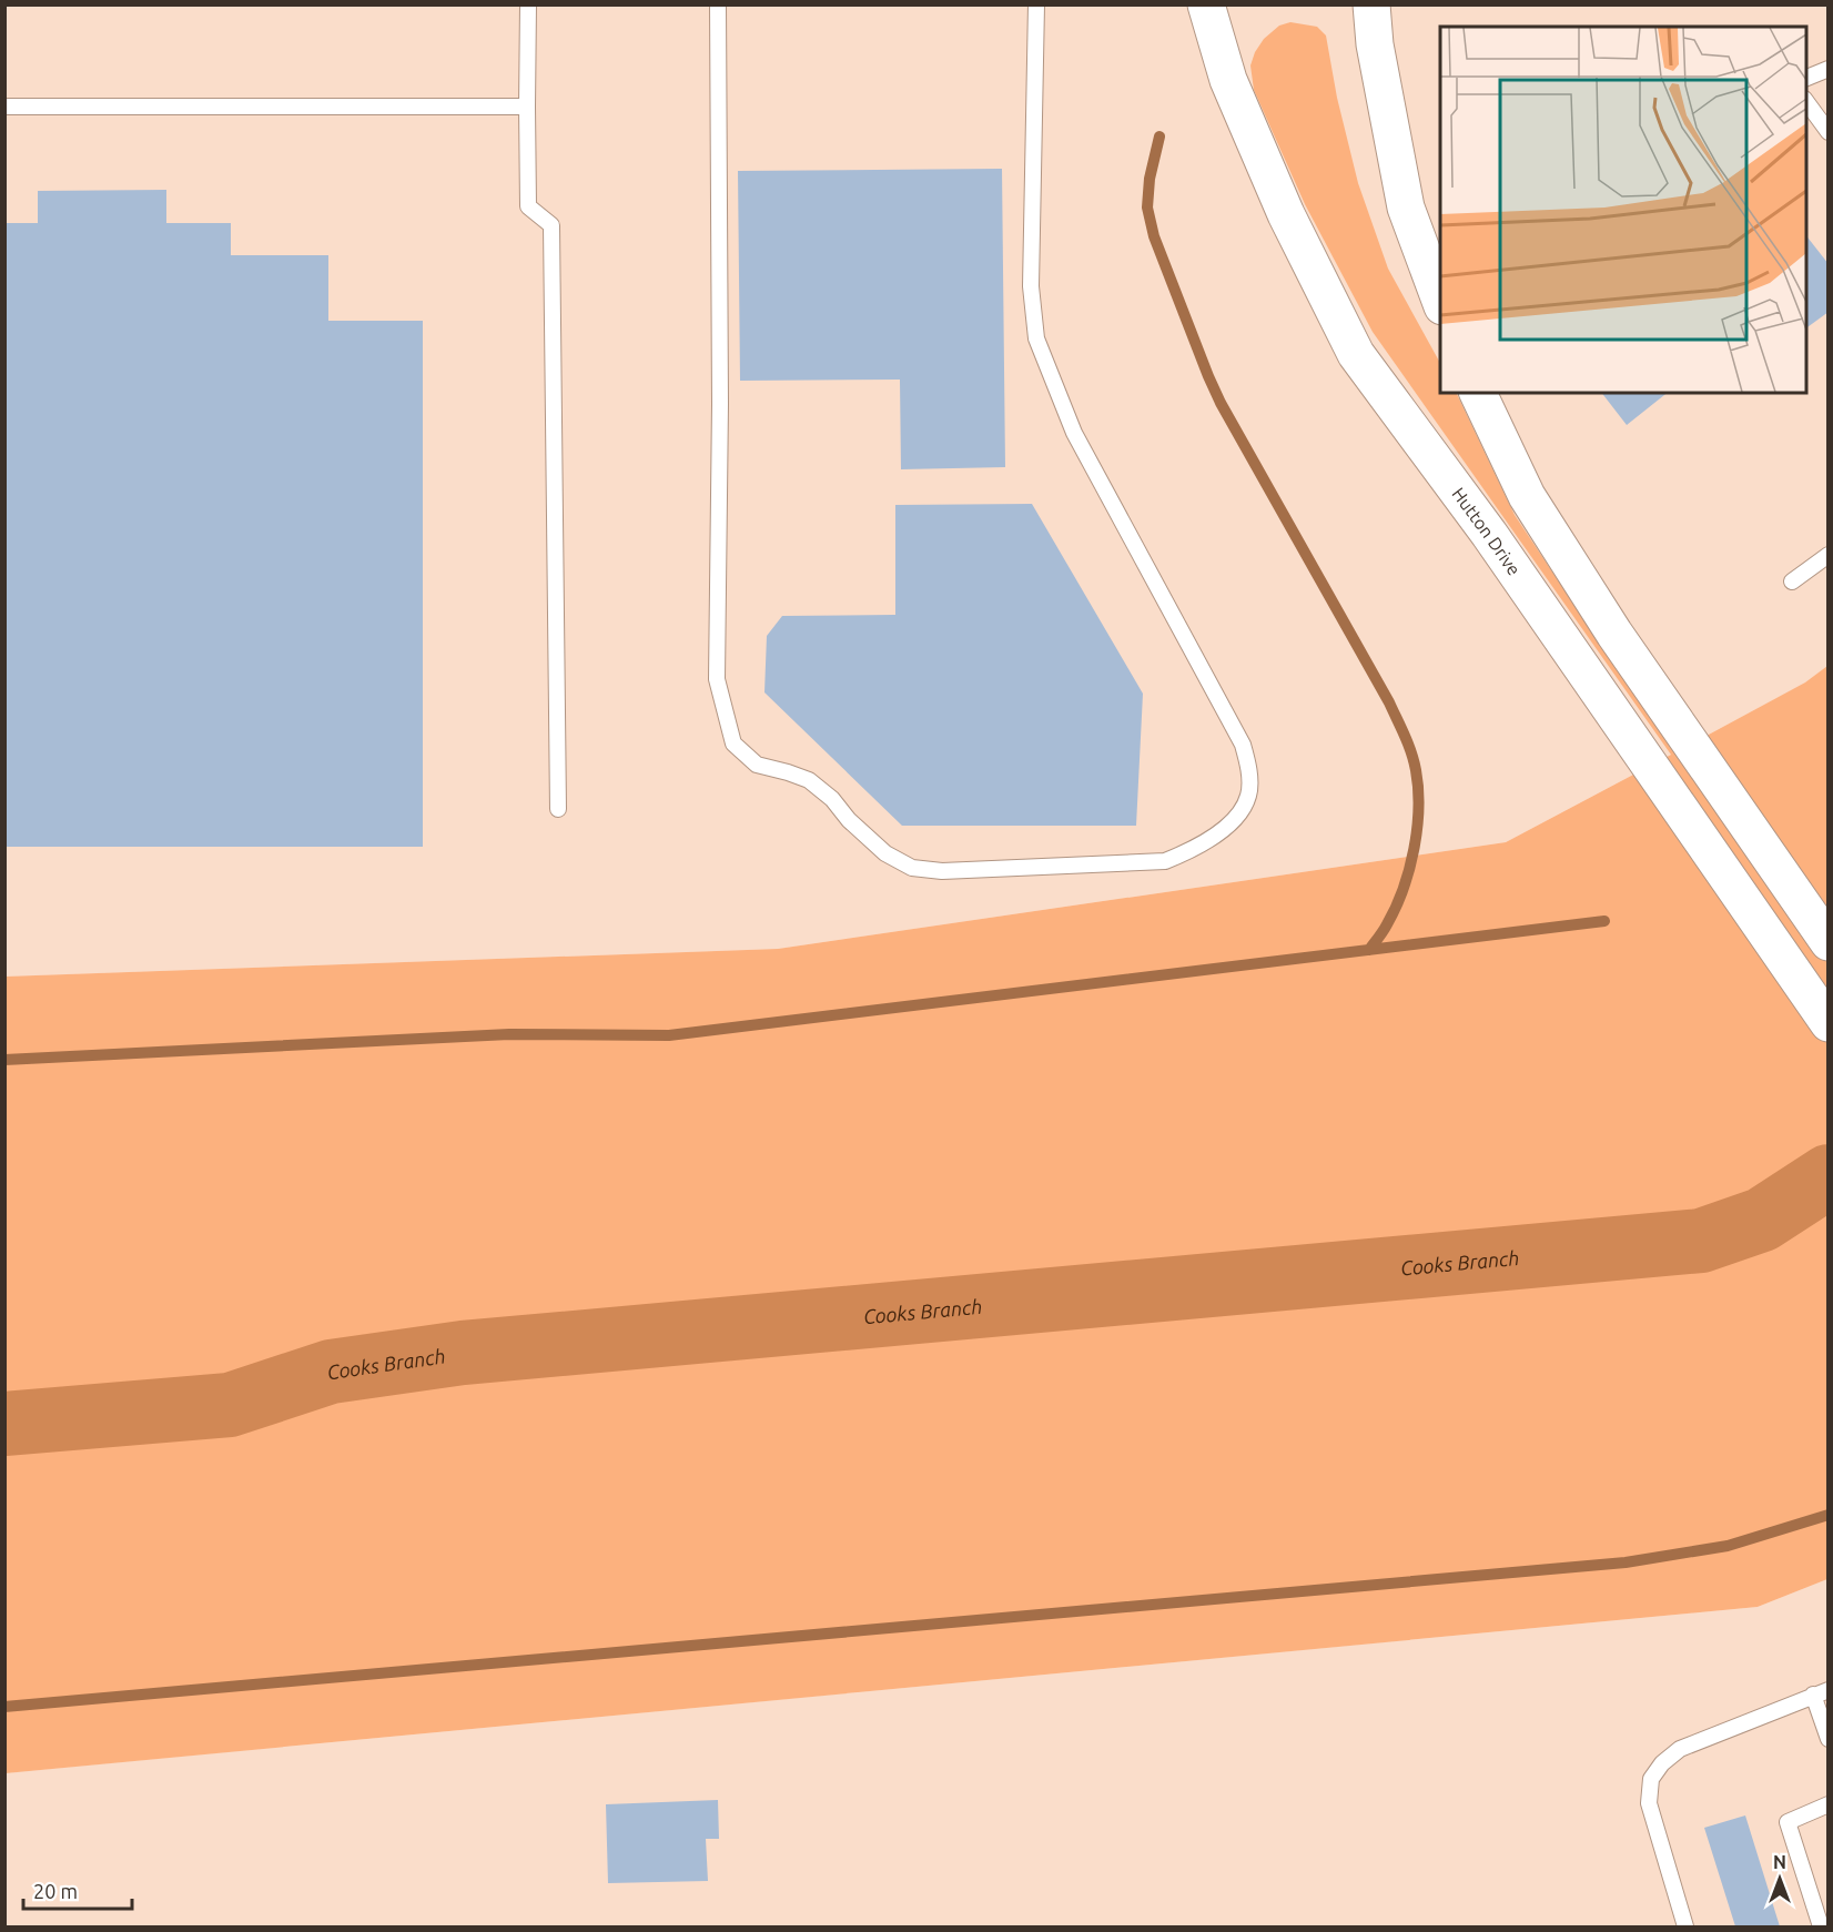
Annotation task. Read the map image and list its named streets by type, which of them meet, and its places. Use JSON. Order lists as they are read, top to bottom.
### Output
{
  "streets": {
    "street": ["Hutton Drive"]
  },
  "water": ["Cooks Branch"],
  "scale_bar": "20 m",
  "north": "top"
}
